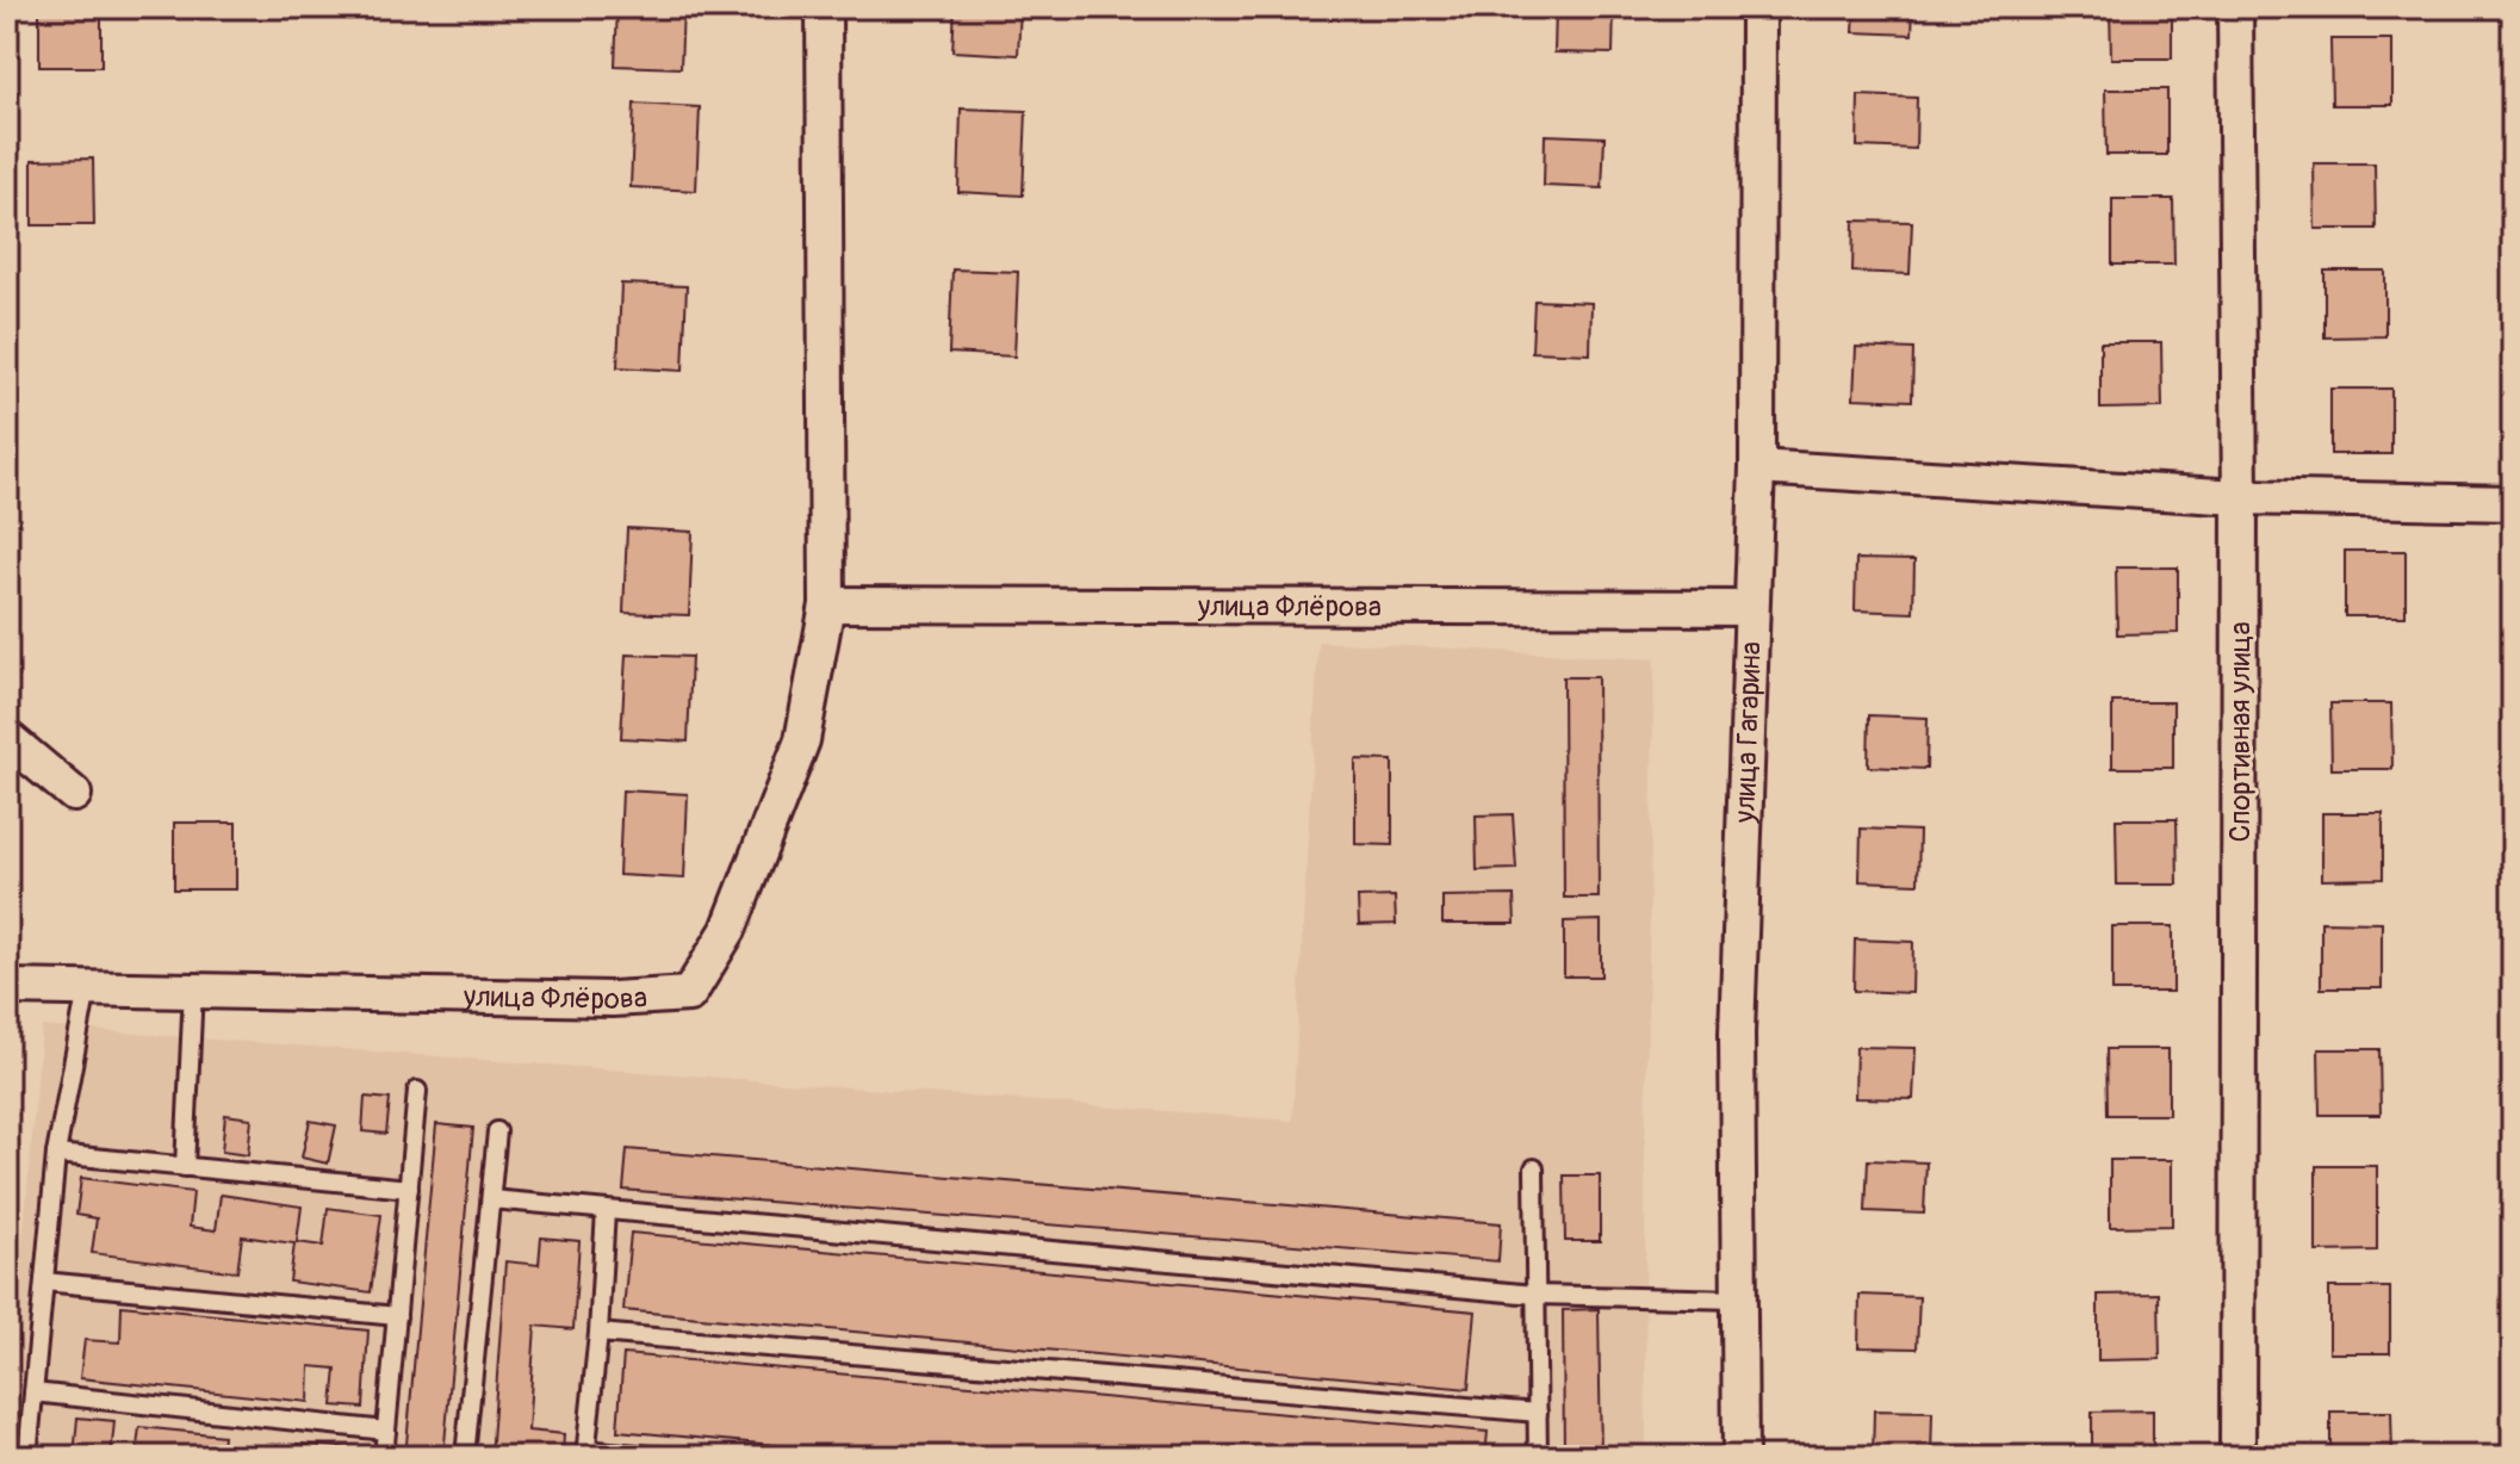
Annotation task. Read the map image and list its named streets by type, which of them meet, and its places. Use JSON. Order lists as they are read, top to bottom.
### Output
{
  "streets": {
    "street": ["улица Флёрова", "улица Гагарина", "Спортивная улица"]
  },
  "crossings": [
    ["улица Флёрова", "улица Гагарина"]
  ]
}
